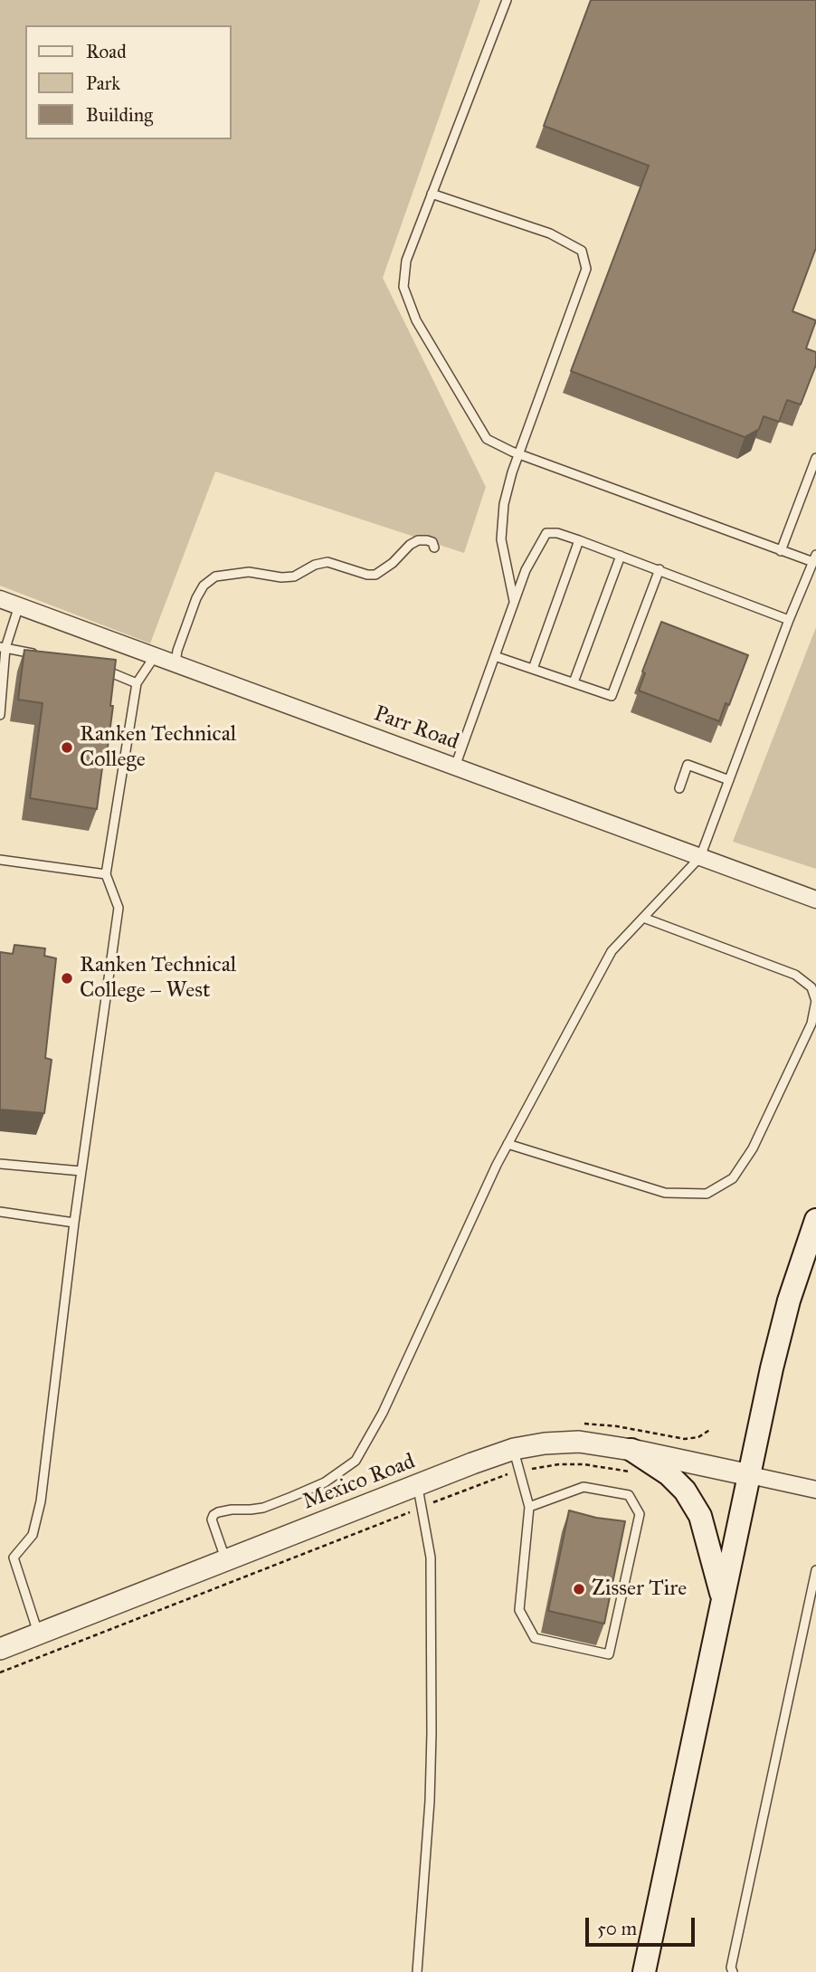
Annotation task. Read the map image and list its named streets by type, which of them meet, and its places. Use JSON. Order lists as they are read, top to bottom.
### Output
{
  "streets": {
    "street": ["Parr Road", "Mexico Road"]
  },
  "places": ["Ranken Technical College", "Ranken Technical College – West", "Zisser Tire"],
  "legend": ["Road", "Park", "Building"],
  "scale_bar": "50 m"
}
